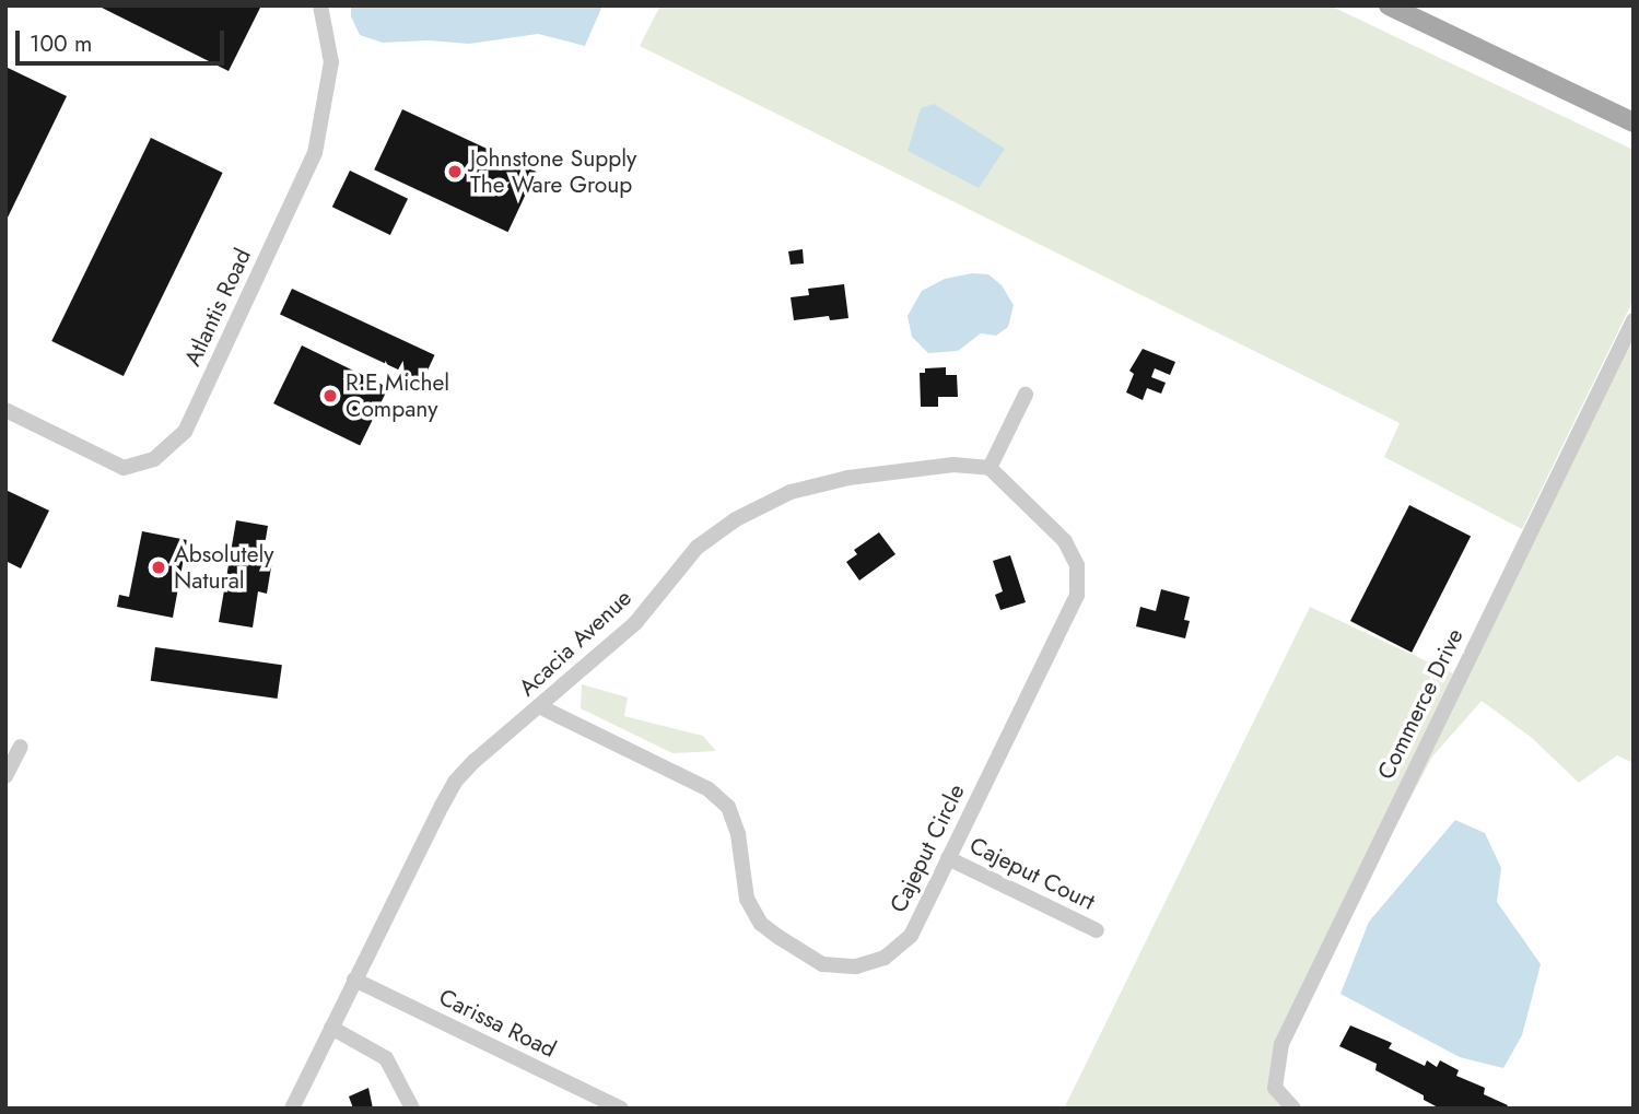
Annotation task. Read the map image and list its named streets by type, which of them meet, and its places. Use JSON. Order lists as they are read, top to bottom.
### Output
{
  "streets": {
    "street": [
      "Atlantis Road",
      "Acacia Avenue",
      "Commerce Drive",
      "Cajeput Circle",
      "Cajeput Court",
      "Carissa Road"
    ]
  },
  "crossings": [
    ["Acacia Avenue", "Cajeput Circle"],
    ["Acacia Avenue", "Carissa Road"],
    ["Cajeput Circle", "Cajeput Court"]
  ],
  "places": ["Johnstone Supply The Ware Group", "R.E Michel Company", "Absolutely Natural"],
  "scale_bar": "100 m"
}
